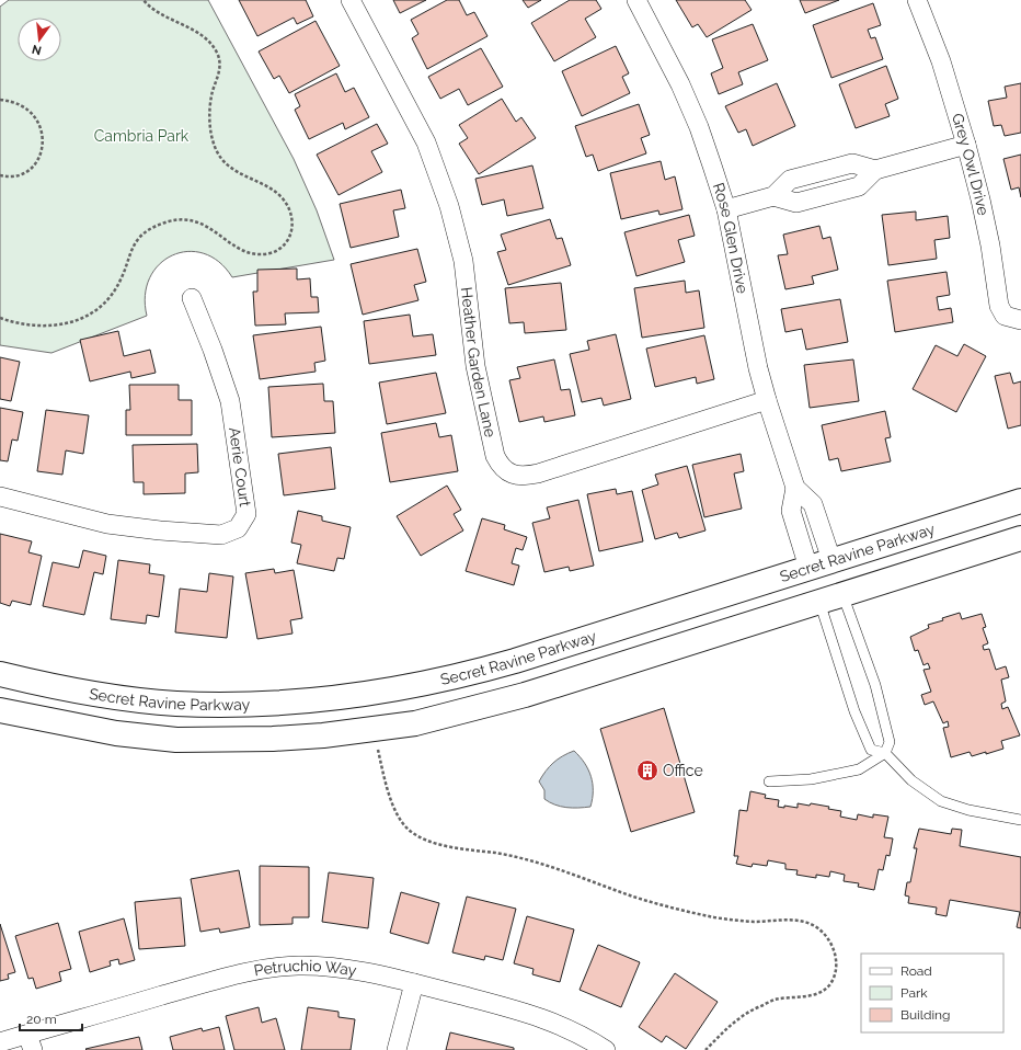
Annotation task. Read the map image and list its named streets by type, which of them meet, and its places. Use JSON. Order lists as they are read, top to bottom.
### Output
{
  "streets": {
    "main road": ["Secret Ravine Parkway"],
    "street": [
      "Grey Owl Drive",
      "Rose Glen Drive",
      "Heather Garden Lane",
      "Aerie Court",
      "Petruchio Way"
    ]
  },
  "crossings": [
    ["Rose Glen Drive", "Heather Garden Lane"],
    ["Rose Glen Drive", "Secret Ravine Parkway"]
  ],
  "parks": ["Cambria Park"],
  "places": {
    "building": ["Office"]
  },
  "legend": ["Road", "Park", "Building"],
  "scale_bar": "20 m",
  "north": "bottom"
}
